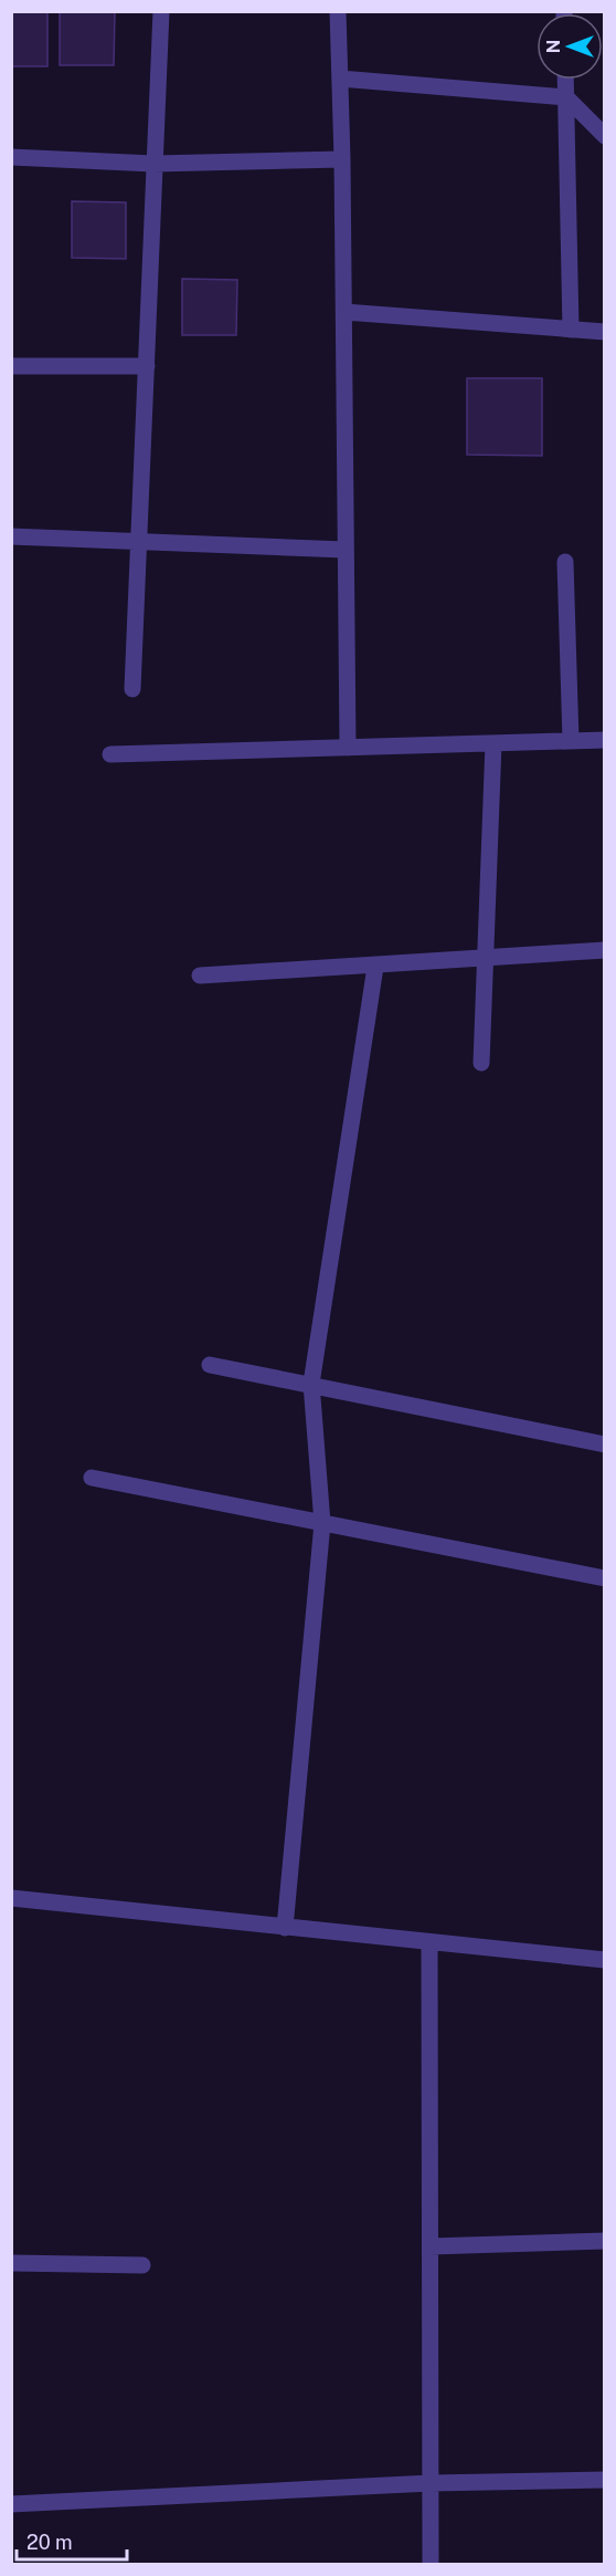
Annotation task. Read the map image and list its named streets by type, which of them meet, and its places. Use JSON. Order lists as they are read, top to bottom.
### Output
{
  "scale_bar": "20 m",
  "north": "left"
}
